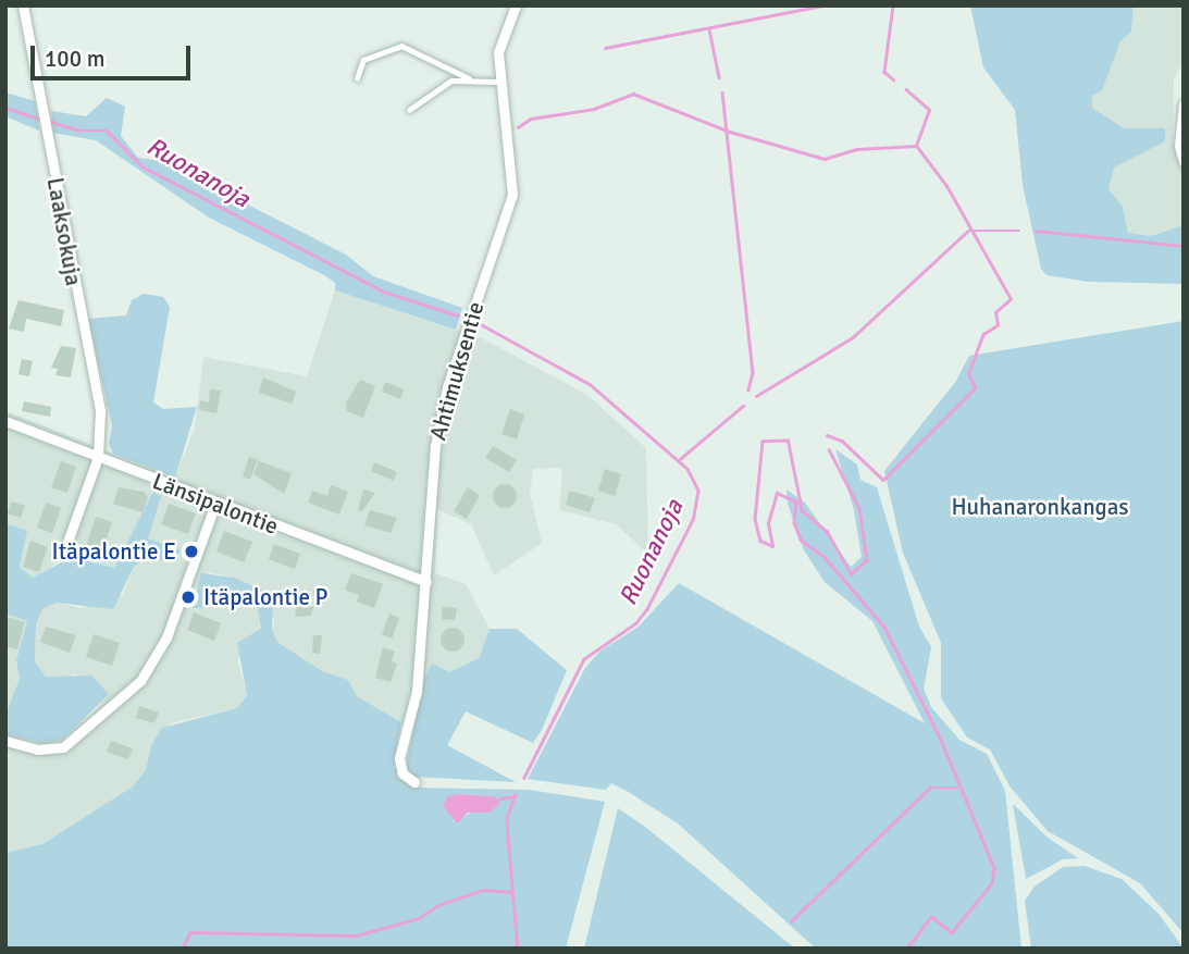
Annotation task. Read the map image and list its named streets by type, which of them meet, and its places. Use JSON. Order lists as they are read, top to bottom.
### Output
{
  "streets": {
    "street": ["Laaksokuja", "Ahtimuksentie", "Länsipalontie"]
  },
  "crossings": [
    ["Laaksokuja", "Länsipalontie"],
    ["Ahtimuksentie", "Länsipalontie"]
  ],
  "water": ["Ruonanoja"],
  "parks": ["Huhanaronkangas"],
  "places": ["Itäpalontie E", "Itäpalontie P"],
  "scale_bar": "100 m"
}
